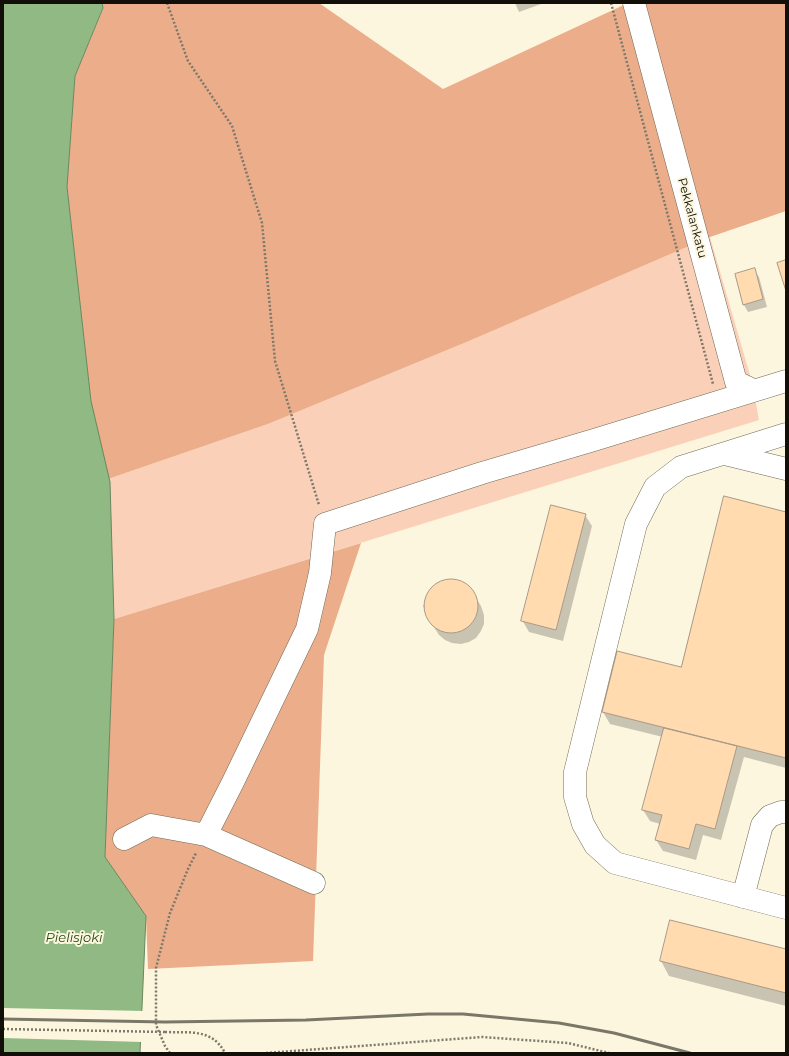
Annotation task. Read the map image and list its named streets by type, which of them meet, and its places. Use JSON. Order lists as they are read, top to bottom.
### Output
{
  "streets": {
    "street": ["Pekkalankatu"]
  },
  "water": ["Pielisjoki"]
}
